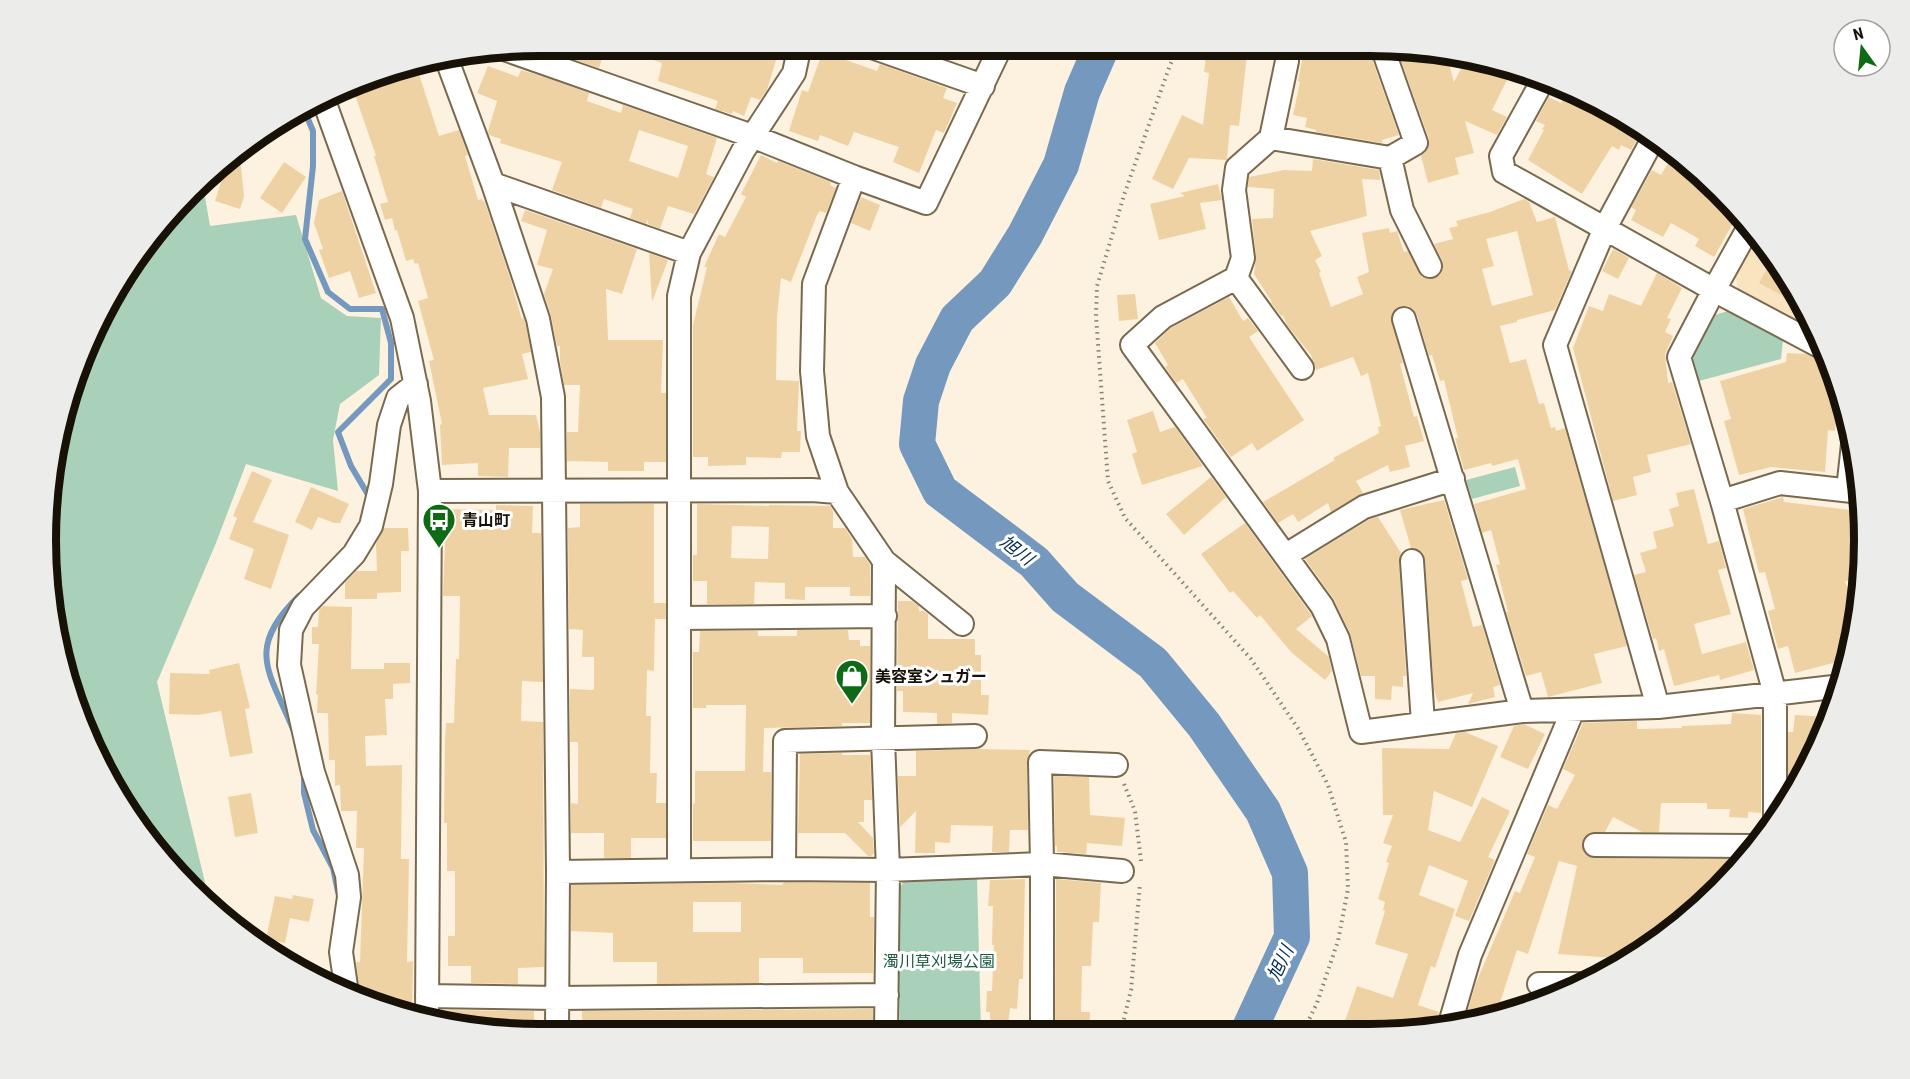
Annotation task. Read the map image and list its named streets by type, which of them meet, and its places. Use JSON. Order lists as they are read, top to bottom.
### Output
{
  "water": ["旭川"],
  "parks": ["濁川草刈場公園"],
  "places": {
    "bus stop": ["青山町"],
    "shop": ["美容室シュガー"]
  },
  "north": "top"
}
